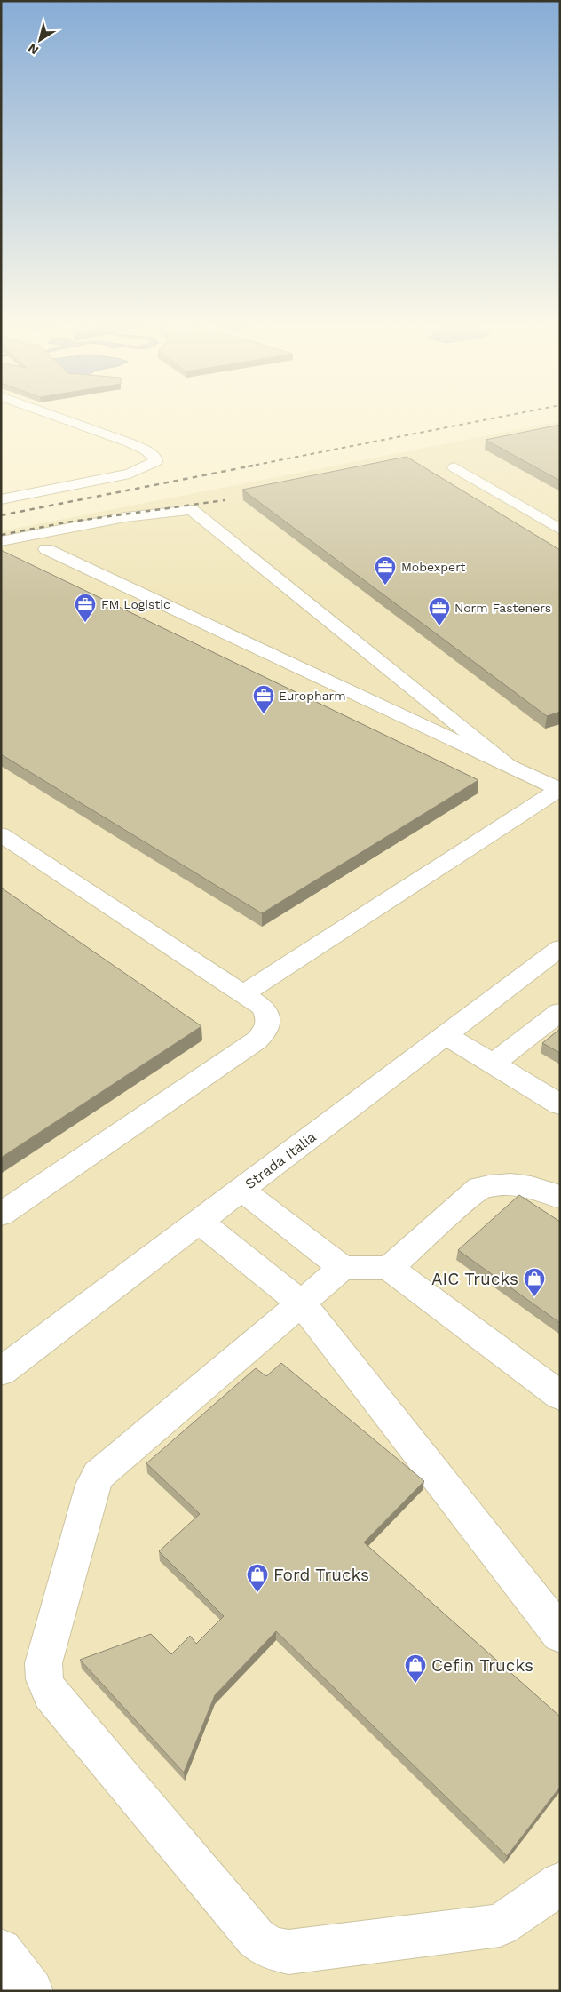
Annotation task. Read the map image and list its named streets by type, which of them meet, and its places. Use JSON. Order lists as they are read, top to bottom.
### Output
{
  "streets": {
    "street": ["Strada Italia"]
  },
  "places": {
    "office": [
      "Mobexpert",
      "FM Logistic",
      "Norm Fasteners",
      "Europharm"
    ],
    "shop": ["AIC Trucks", "Ford Trucks", "Cefin Trucks"]
  },
  "north": "bottom left"
}
